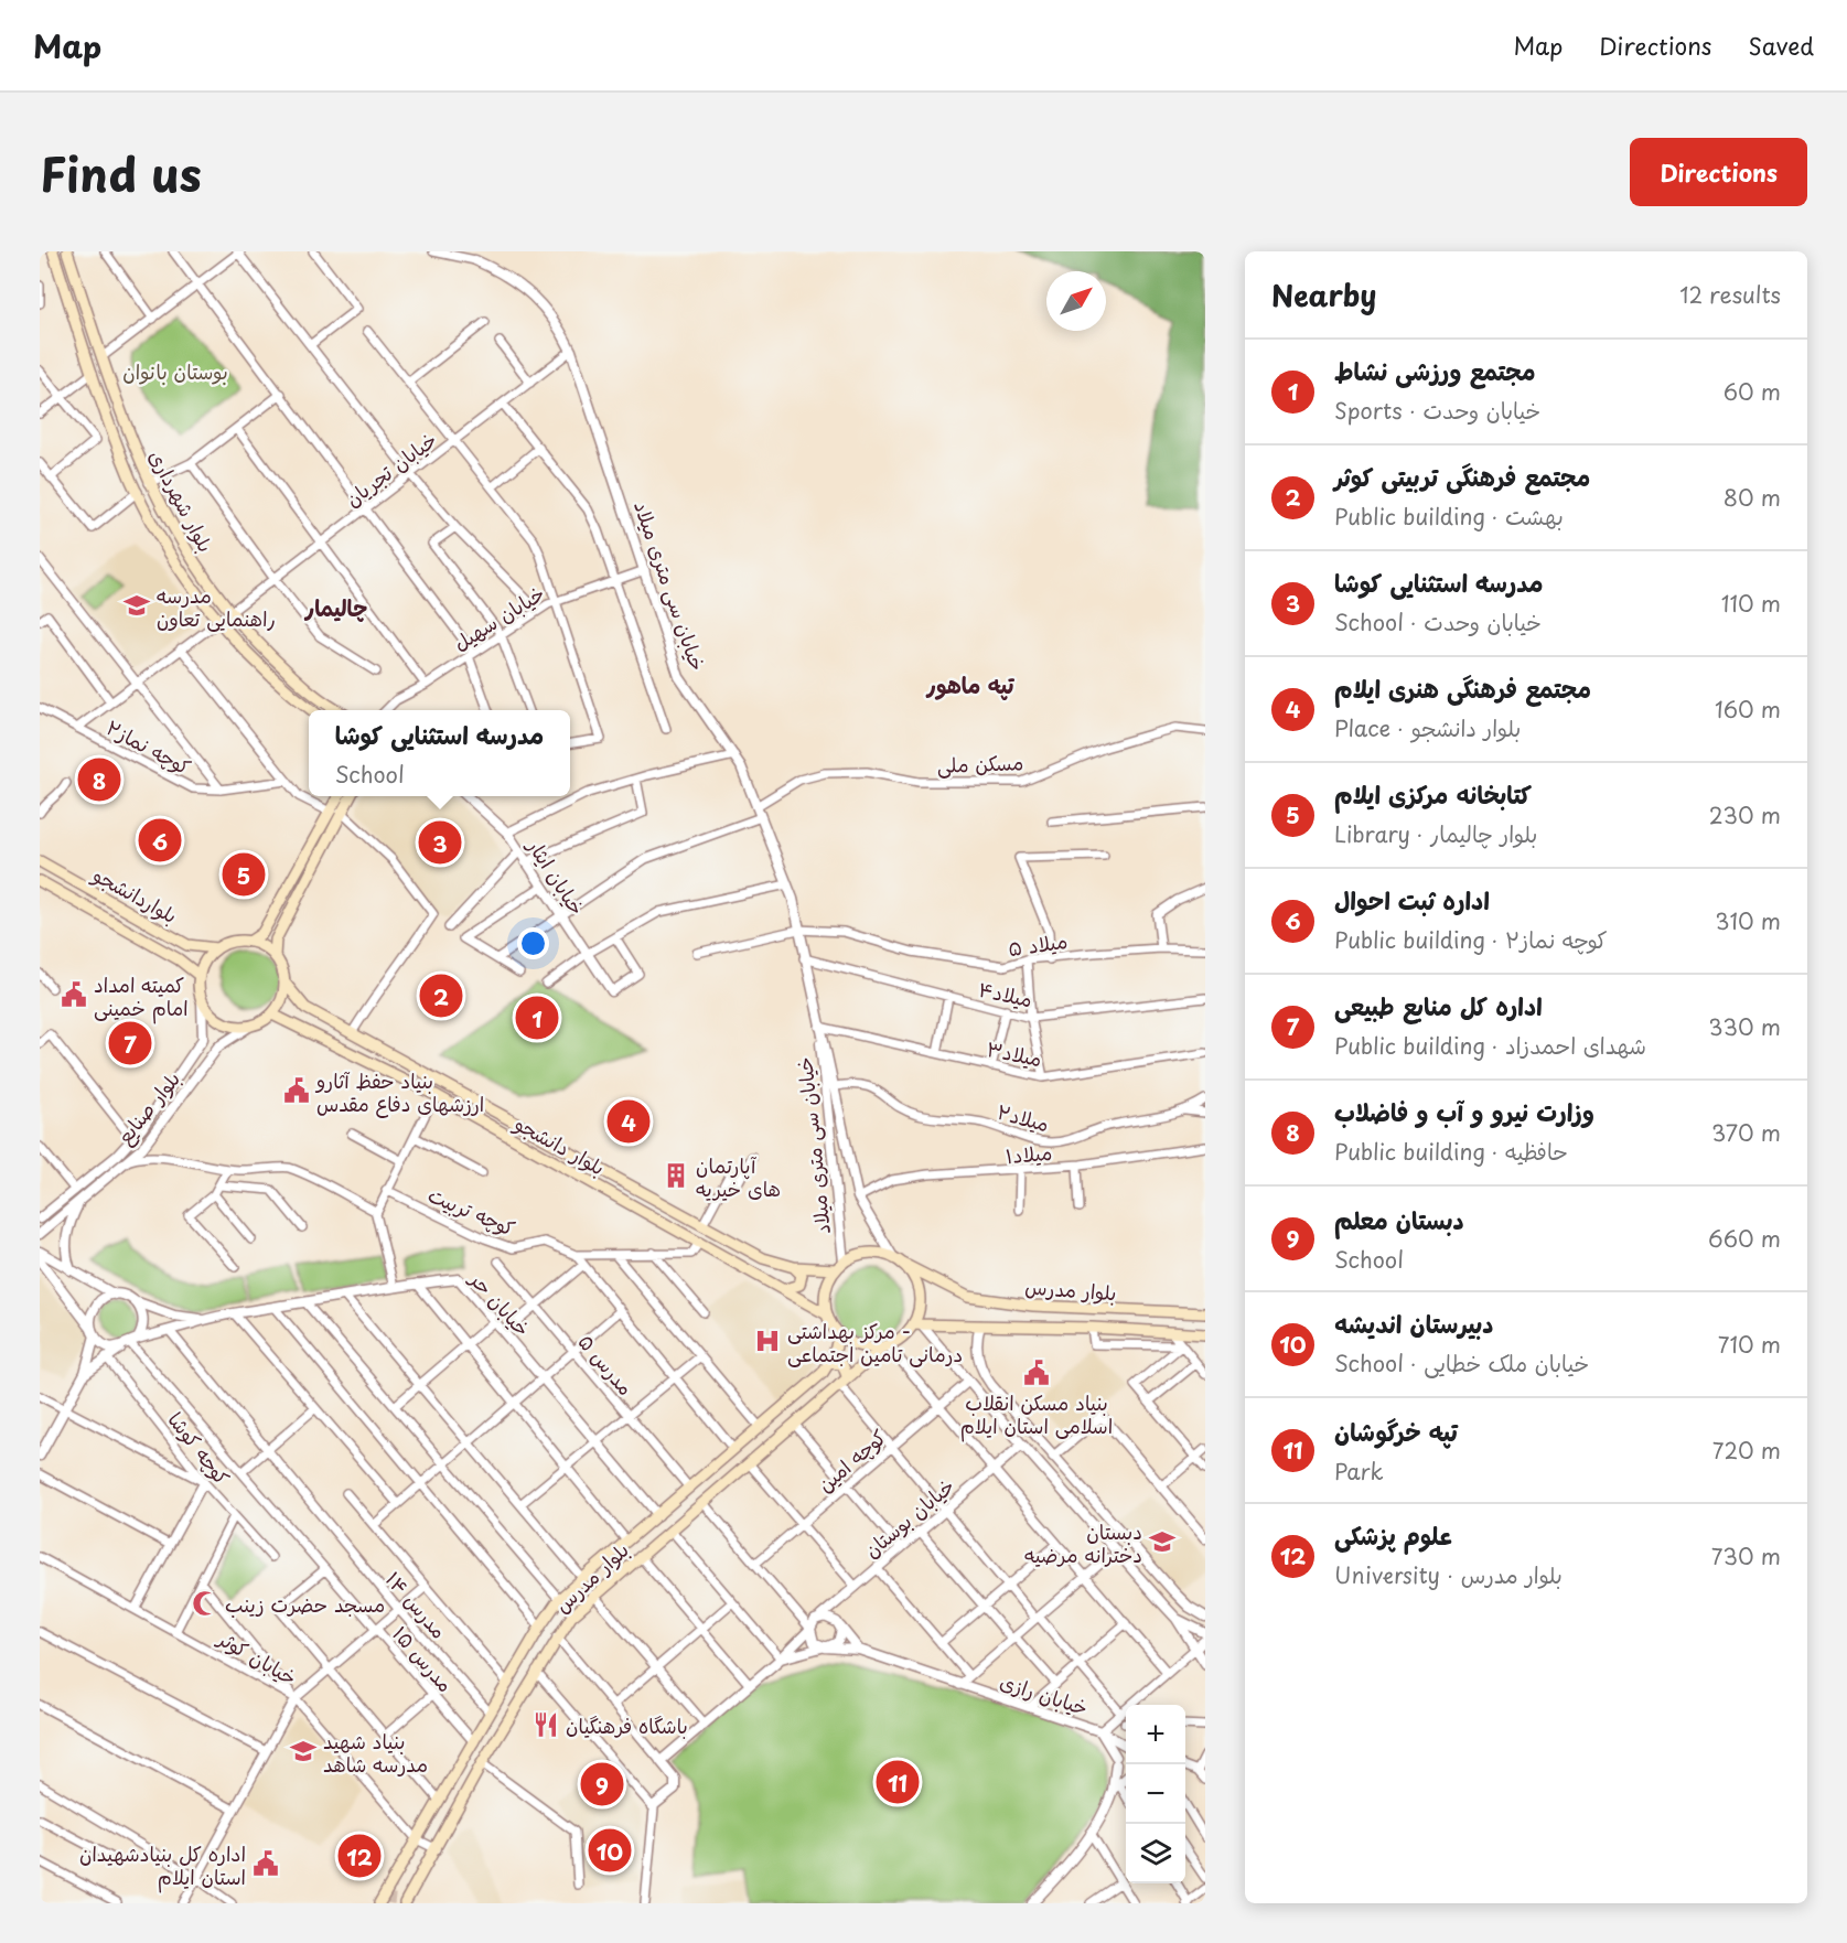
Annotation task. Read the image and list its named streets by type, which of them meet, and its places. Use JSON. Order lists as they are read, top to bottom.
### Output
{
  "streets": {
    "main road": [
      "بلوار شهرداری",
      "بلواردانشجو",
      "بلوار دانشجو",
      "بلوار مدرس"
    ],
    "street": [
      "خیابان تجریان",
      "خیابان سی متری میلاد",
      "خیابان سهیل",
      "کوچه نماز۲",
      "مسکن ملی",
      "خیابان ایثار",
      "میلاد ۵",
      "میلاد۴",
      "میلاد۳",
      "بلوار صنایع",
      "میلاد۲",
      "میلاد۱",
      "کوچه تربیت",
      "خیابان حر",
      "مدرس ۵",
      "کوچه کوشا",
      "کوچه امین",
      "خیابان بوستان",
      "مدرس ۱۴",
      "خیابان کوثر",
      "مدرس ۱۵",
      "خیابان رازی"
    ]
  },
  "crossings": [
    ["خیابان تجریان", "بلوار شهرداری"],
    ["خیابان تجریان", "خیابان سی متری میلاد"],
    ["خیابان سی متری میلاد", "خیابان سهیل"],
    ["خیابان سی متری میلاد", "مسکن ملی"],
    ["خیابان سی متری میلاد", "میلاد ۵"],
    ["خیابان سی متری میلاد", "میلاد۴"],
    ["خیابان سی متری میلاد", "میلاد۳"],
    ["خیابان سی متری میلاد", "میلاد۲"],
    ["خیابان سی متری میلاد", "بلوار دانشجو"],
    ["خیابان سی متری میلاد", "میلاد۱"],
    ["خیابان سی متری میلاد", "بلوار مدرس"],
    ["بلواردانشجو", "بلوار صنایع"],
    ["بلواردانشجو", "بلوار دانشجو"],
    ["بلوار صنایع", "بلوار دانشجو"],
    ["بلوار دانشجو", "کوچه تربیت"],
    ["بلوار دانشجو", "بلوار مدرس"],
    ["بلوار مدرس", "خیابان حر"],
    ["بلوار مدرس", "مدرس ۵"],
    ["بلوار مدرس", "مدرس ۱۴"],
    ["بلوار مدرس", "خیابان کوثر"],
    ["بلوار مدرس", "مدرس ۱۵"],
    ["خیابان حر", "کوچه کوشا"],
    ["خیابان حر", "مدرس ۱۴"],
    ["خیابان حر", "مدرس ۱۵"],
    ["خیابان بوستان", "خیابان رازی"]
  ],
  "districts": ["چالیمار", "تپه ماهور"],
  "parks": ["بوستان بانوان"],
  "places": {
    "school or university": ["مدرسه راهنمایی تعاون", "دبستان دخترانه مرضیه", "بنیاد شهید مدرسه شاهد"],
    "public building": [
      "کمیته امداد امام خمینی",
      "بنیاد حفظ آثارو ارزشهای دفاع مقدس",
      "بنیاد مسکن انقلاب اسلامی استان ایلام",
      "اداره کل بنیادشهیدان استان ایلام"
    ],
    "building": ["آپارتمان های خیریه"],
    "hospital": ["مرکز بهداشتی - درمانی تامین اجتماعی"],
    "mosque": ["مسجد حضرت زینب"],
    "restaurant": ["باشگاه فرهنگیان"]
  },
  "north": "top right",
  "page": {
    "header": "Map",
    "nav": ["Map", "Directions", "Saved"],
    "title": "Find us",
    "buttons": "Directions",
    "heading": ["Nearby", "12 results"],
    "list": [
      {
        "mark": "1",
        "name": "مجتمع ورزشی نشاط",
        "note": "Sports · خیابان وحدت",
        "value": "60 m"
      },
      {
        "mark": "2",
        "name": "مجتمع فرهنگی تربیتی کوثر",
        "note": "Public building · بهشت",
        "value": "80 m"
      },
      {
        "mark": "3",
        "name": "مدرسه استثنایی کوشا",
        "note": "School · خیابان وحدت",
        "value": "110 m"
      },
      {
        "mark": "4",
        "name": "مجتمع فرهنگی هنری ایلام",
        "note": "Place · بلوار دانشجو",
        "value": "160 m"
      },
      {
        "mark": "5",
        "name": "کتابخانه مرکزی ایلام",
        "note": "Library · بلوار چالیمار",
        "value": "230 m"
      },
      {
        "mark": "6",
        "name": "اداره ثبت احوال",
        "note": "Public building · کوچه نماز۲",
        "value": "310 m"
      },
      {
        "mark": "7",
        "name": "اداره کل منابع طبیعی",
        "note": "Public building · شهدای احمدزاد",
        "value": "330 m"
      },
      {
        "mark": "8",
        "name": "وزارت نیرو و آب و فاضلاب",
        "note": "Public building · حافظیه",
        "value": "370 m"
      },
      {
        "mark": "9",
        "name": "دبستان معلم",
        "note": "School",
        "value": "660 m"
      },
      {
        "mark": "10",
        "name": "دبیرستان اندیشه",
        "note": "School · خیابان ملک خطایی",
        "value": "710 m"
      },
      {
        "mark": "11",
        "name": "تپه خرگوشان",
        "note": "Park",
        "value": "720 m"
      },
      {
        "mark": "12",
        "name": "علوم پزشکی",
        "note": "University · بلوار مدرس",
        "value": "730 m"
      }
    ],
    "popup": ["مدرسه استثنایی کوشا", "School"],
    "pins": [
      "8",
      "6",
      "3",
      "5",
      "2",
      "1",
      "7",
      "4",
      "11",
      "9",
      "10",
      "12"
    ],
    "map_buttons": ["+", "−"]
  }
}
